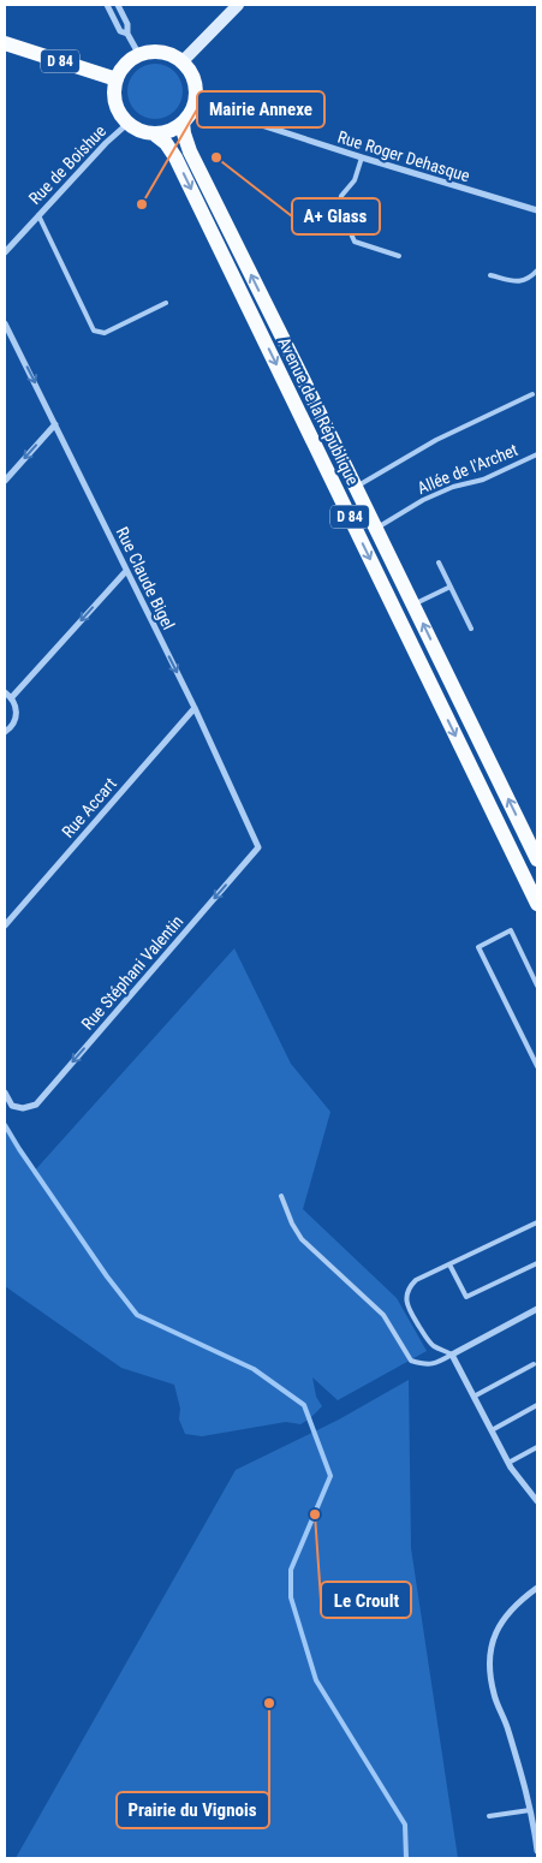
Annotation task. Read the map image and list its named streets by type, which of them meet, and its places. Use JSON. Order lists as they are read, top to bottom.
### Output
{
  "streets": {
    "main road": ["D 84", "Avenue de la République"],
    "street": [
      "Rue Roger Dehasque",
      "Rue de Boishue",
      "Rue Claude Bigel",
      "Rue Accart",
      "Rue Stéphani Valentin"
    ],
    "lane": ["Allée de l'Archet"]
  },
  "crossings": [
    ["D 84", "Rue Roger Dehasque"],
    ["D 84", "Rue de Boishue"],
    ["D 84", "Avenue de la République"],
    ["Rue Roger Dehasque", "Rue de Boishue"],
    ["Rue Roger Dehasque", "Avenue de la République"],
    ["Rue de Boishue", "Avenue de la République"],
    ["Avenue de la République", "Allée de l'Archet"],
    ["Rue Claude Bigel", "Rue Accart"],
    ["Rue Claude Bigel", "Rue Stéphani Valentin"]
  ],
  "one_way": ["Rue Claude Bigel", "Rue Stéphani Valentin"],
  "places": [
    "A+ Glass",
    "Mairie Annexe",
    "Le Croult",
    "Prairie du Vignois"
  ]
}
